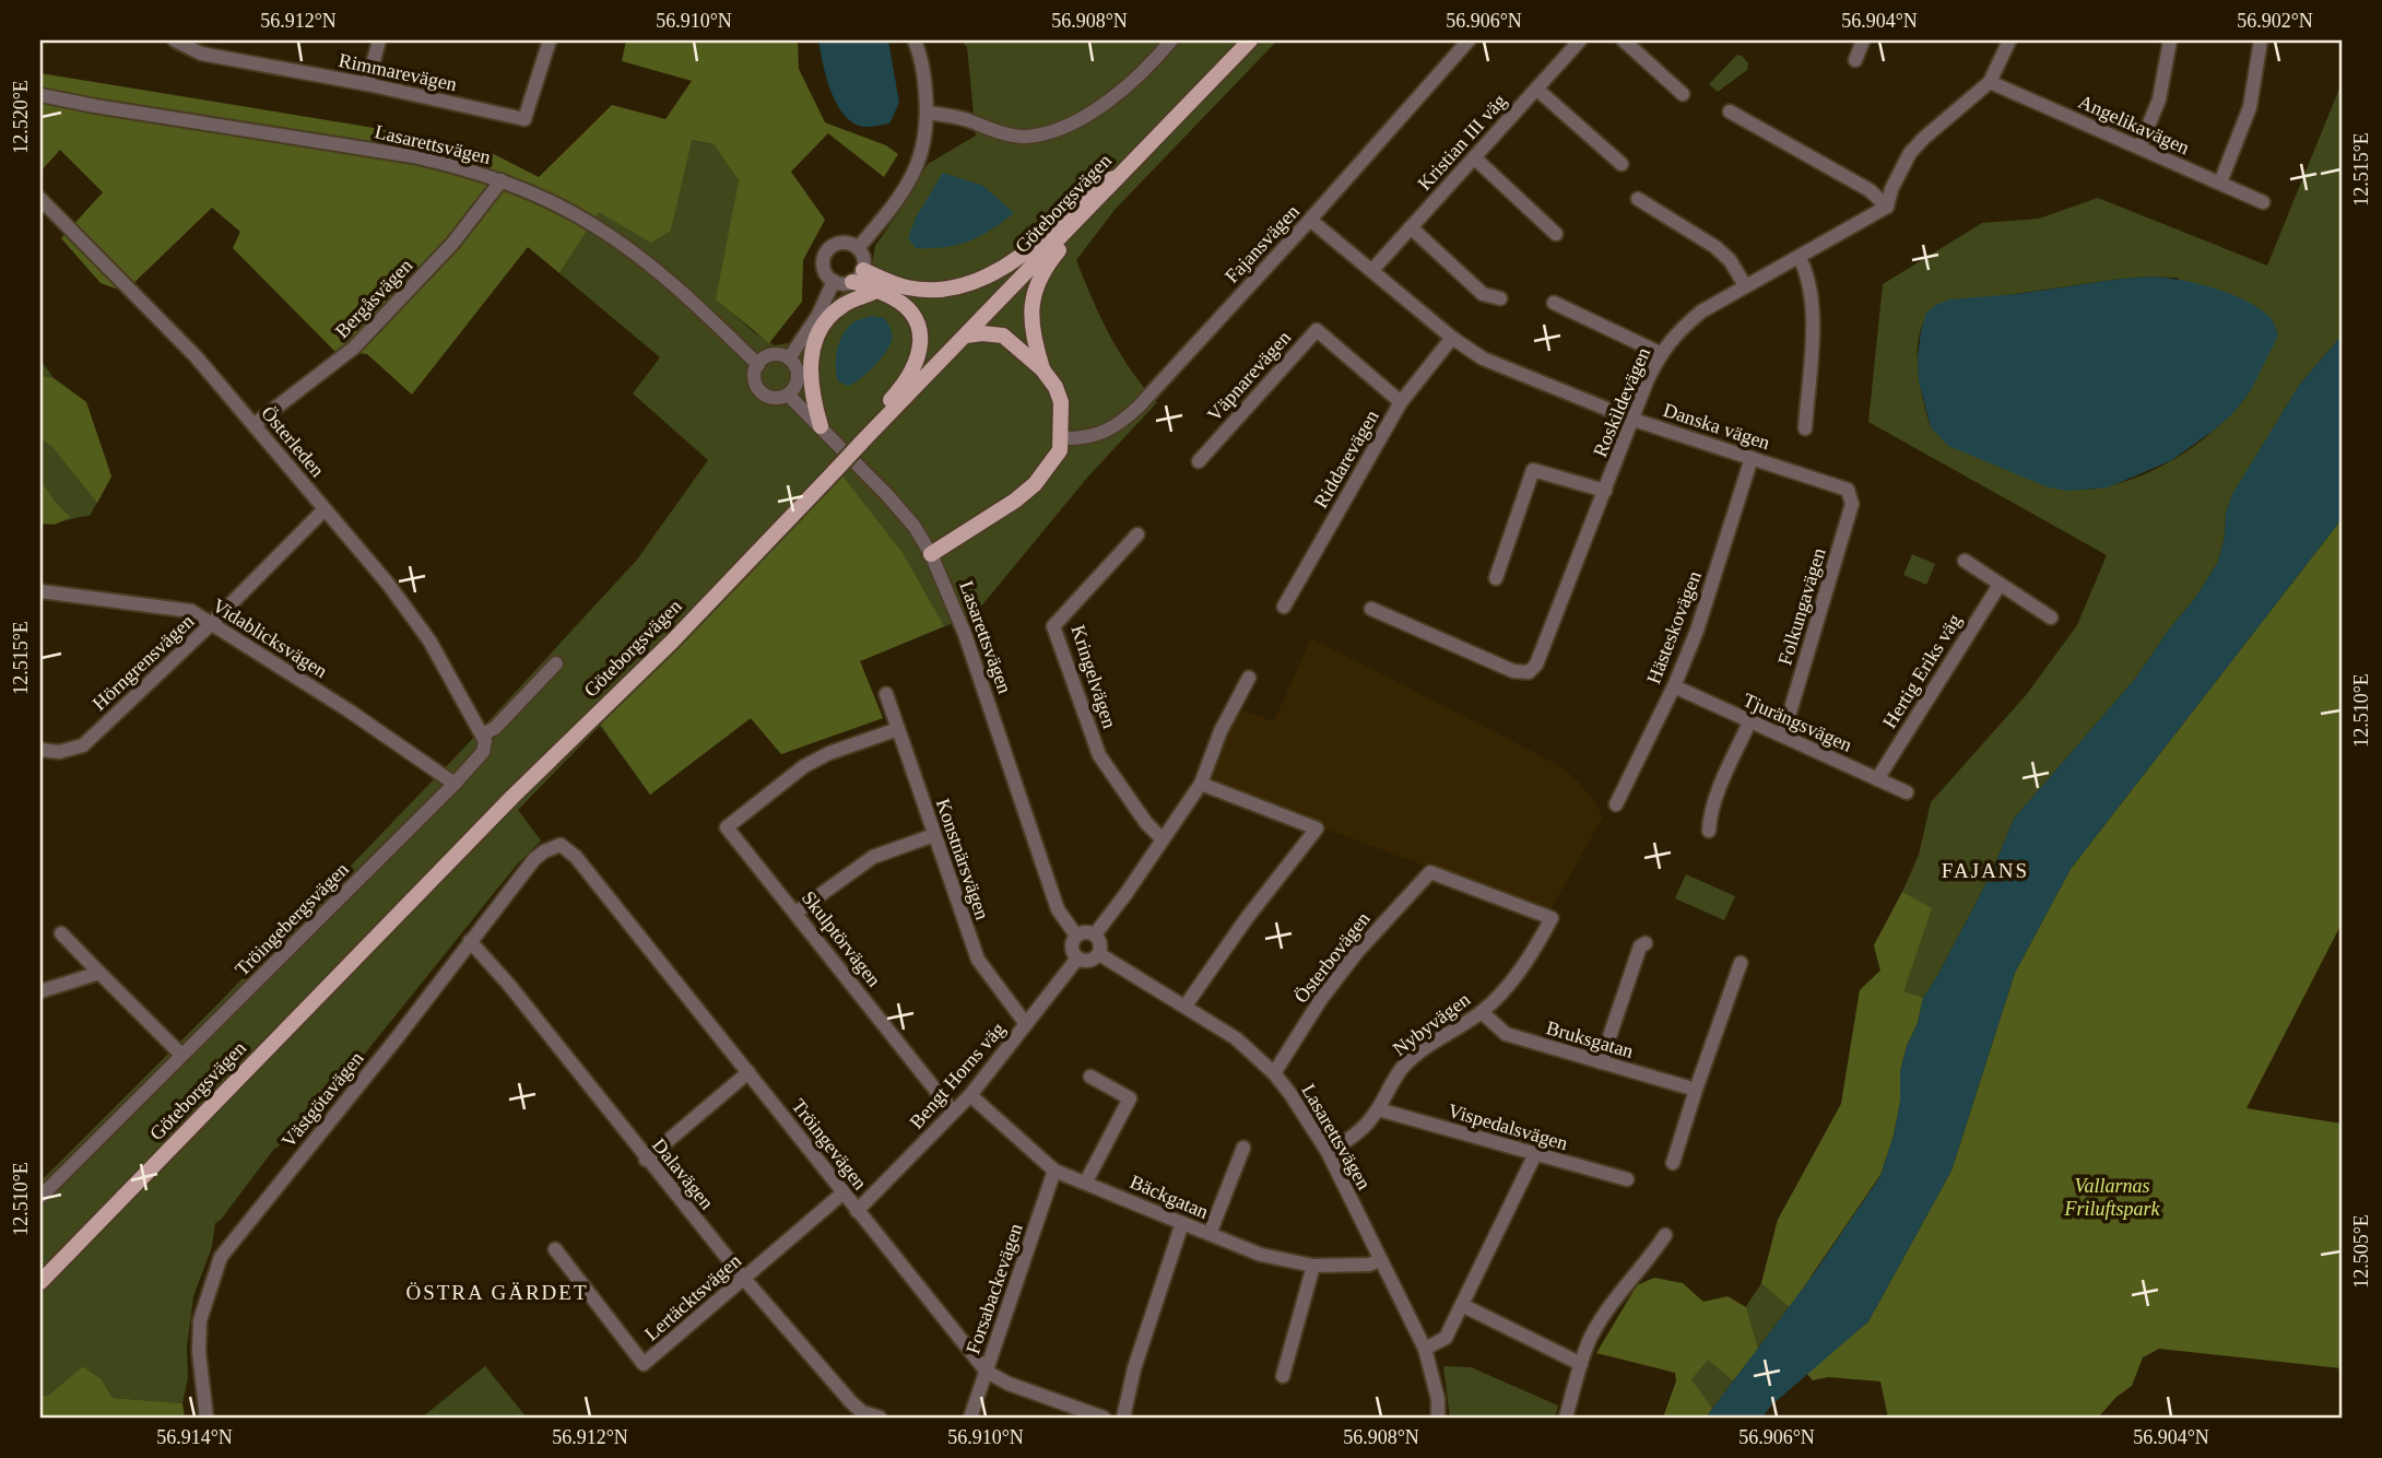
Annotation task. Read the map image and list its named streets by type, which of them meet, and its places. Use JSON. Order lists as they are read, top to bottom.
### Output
{
  "streets": {
    "main road": ["Göteborgsvägen"],
    "street": [
      "Rimmarevägen",
      "Angelikavägen",
      "Kristian III väg",
      "Lasarettsvägen",
      "Fajansvägen",
      "Bergåsvägen",
      "Väpnarevägen",
      "Roskildevägen",
      "Danska vägen",
      "Österleden",
      "Riddarevägen",
      "Folkungavägen",
      "Hästeskovägen",
      "Vidablicksvägen",
      "Hörngrensvägen",
      "Hertig Eriks väg",
      "Kringelvägen",
      "Tjurängsvägen",
      "Konstnärsvägen",
      "Tröingebergsvägen",
      "Skulptörvägen",
      "Österbovägen",
      "Nybyvägen",
      "Bruksgatan",
      "Bengt Horns väg",
      "Västgötavägen",
      "Vispedalsvägen",
      "Tröingevägen",
      "Dalavägen",
      "Bäckgatan",
      "Forsabackevägen",
      "Lertäcktsvägen"
    ]
  },
  "crossings": [
    ["Kristian III väg", "Danska vägen"],
    ["Lasarettsvägen", "Bergåsvägen"],
    ["Lasarettsvägen", "Österbovägen"],
    ["Lasarettsvägen", "Nybyvägen"],
    ["Lasarettsvägen", "Bengt Horns väg"],
    ["Lasarettsvägen", "Bäckgatan"],
    ["Fajansvägen", "Danska vägen"],
    ["Bergåsvägen", "Österleden"],
    ["Väpnarevägen", "Riddarevägen"],
    ["Roskildevägen", "Danska vägen"],
    ["Danska vägen", "Riddarevägen"],
    ["Danska vägen", "Folkungavägen"],
    ["Danska vägen", "Hästeskovägen"],
    ["Österleden", "Hörngrensvägen"],
    ["Österleden", "Tröingebergsvägen"],
    ["Folkungavägen", "Tjurängsvägen"],
    ["Hästeskovägen", "Tjurängsvägen"],
    ["Vidablicksvägen", "Hörngrensvägen"],
    ["Vidablicksvägen", "Tröingebergsvägen"],
    ["Hertig Eriks väg", "Tjurängsvägen"],
    ["Konstnärsvägen", "Skulptörvägen"],
    ["Konstnärsvägen", "Bengt Horns väg"],
    ["Skulptörvägen", "Bengt Horns väg"],
    ["Österbovägen", "Nybyvägen"],
    ["Nybyvägen", "Bruksgatan"],
    ["Nybyvägen", "Vispedalsvägen"],
    ["Bengt Horns väg", "Tröingevägen"],
    ["Bengt Horns väg", "Bäckgatan"],
    ["Västgötavägen", "Tröingevägen"],
    ["Västgötavägen", "Dalavägen"],
    ["Tröingevägen", "Forsabackevägen"],
    ["Tröingevägen", "Lertäcktsvägen"],
    ["Dalavägen", "Lertäcktsvägen"],
    ["Bäckgatan", "Forsabackevägen"]
  ],
  "districts": ["FAJANS", "ÖSTRA GÄRDET"],
  "parks": ["Vallarnas Friluftspark"],
  "coordinates": [
    "56.912°N",
    "56.910°N",
    "56.908°N",
    "56.906°N",
    "56.904°N",
    "56.902°N",
    "12.520°E",
    "12.515°E",
    "12.510°E",
    "12.505°E",
    "56.914°N"
  ]
}
